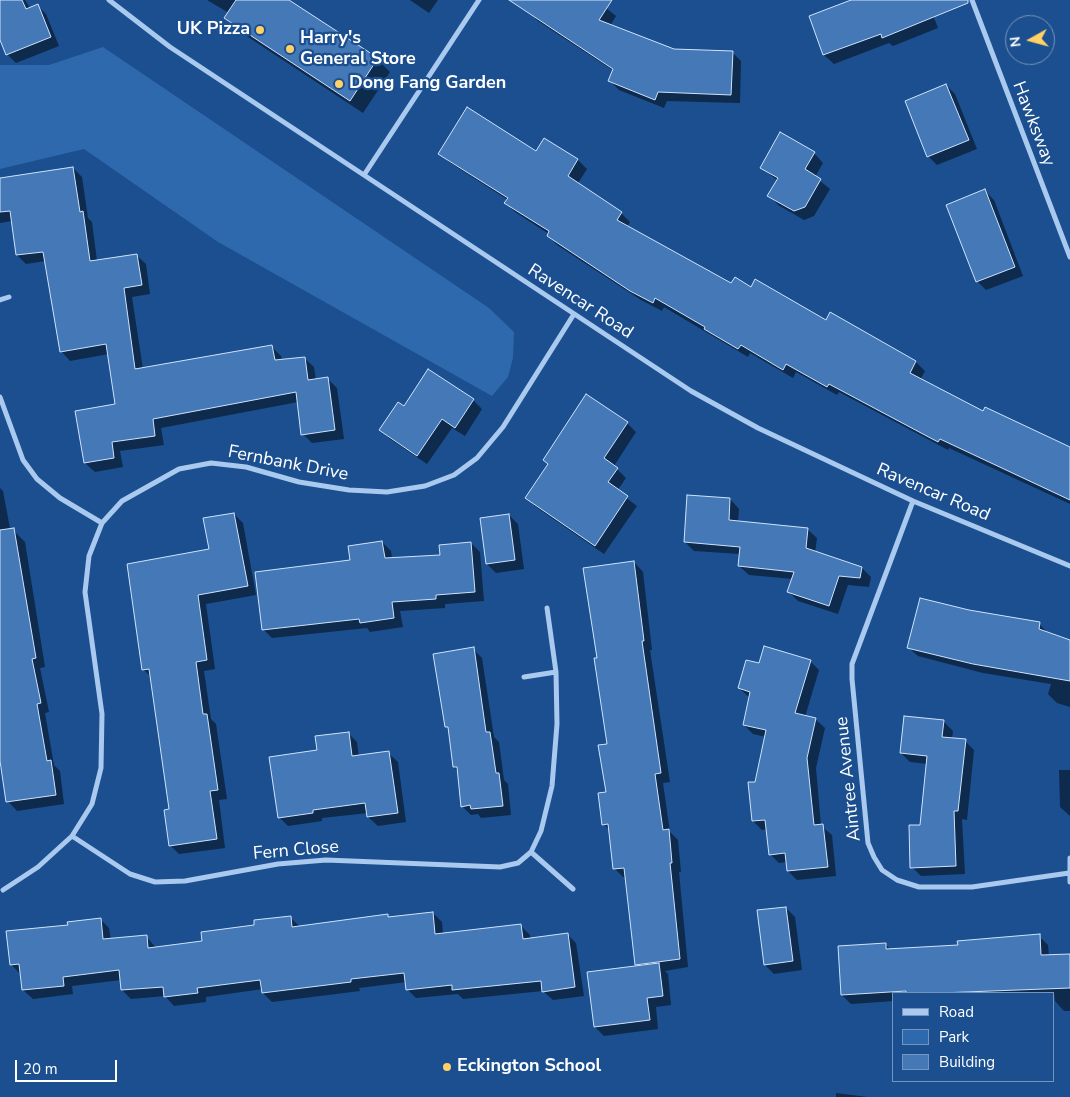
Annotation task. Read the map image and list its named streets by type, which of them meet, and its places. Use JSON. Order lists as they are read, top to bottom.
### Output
{
  "streets": {
    "street": [
      "Hawksway",
      "Ravencar Road",
      "Fernbank Drive",
      "Aintree Avenue",
      "Fern Close"
    ]
  },
  "crossings": [
    ["Ravencar Road", "Fernbank Drive"],
    ["Ravencar Road", "Aintree Avenue"],
    ["Fernbank Drive", "Fern Close"]
  ],
  "places": [
    "UK Pizza",
    "Harry's General Store",
    "Dong Fang Garden",
    "Eckington School"
  ],
  "legend": ["Road", "Park", "Building"],
  "scale_bar": "20 m",
  "north": "left"
}
